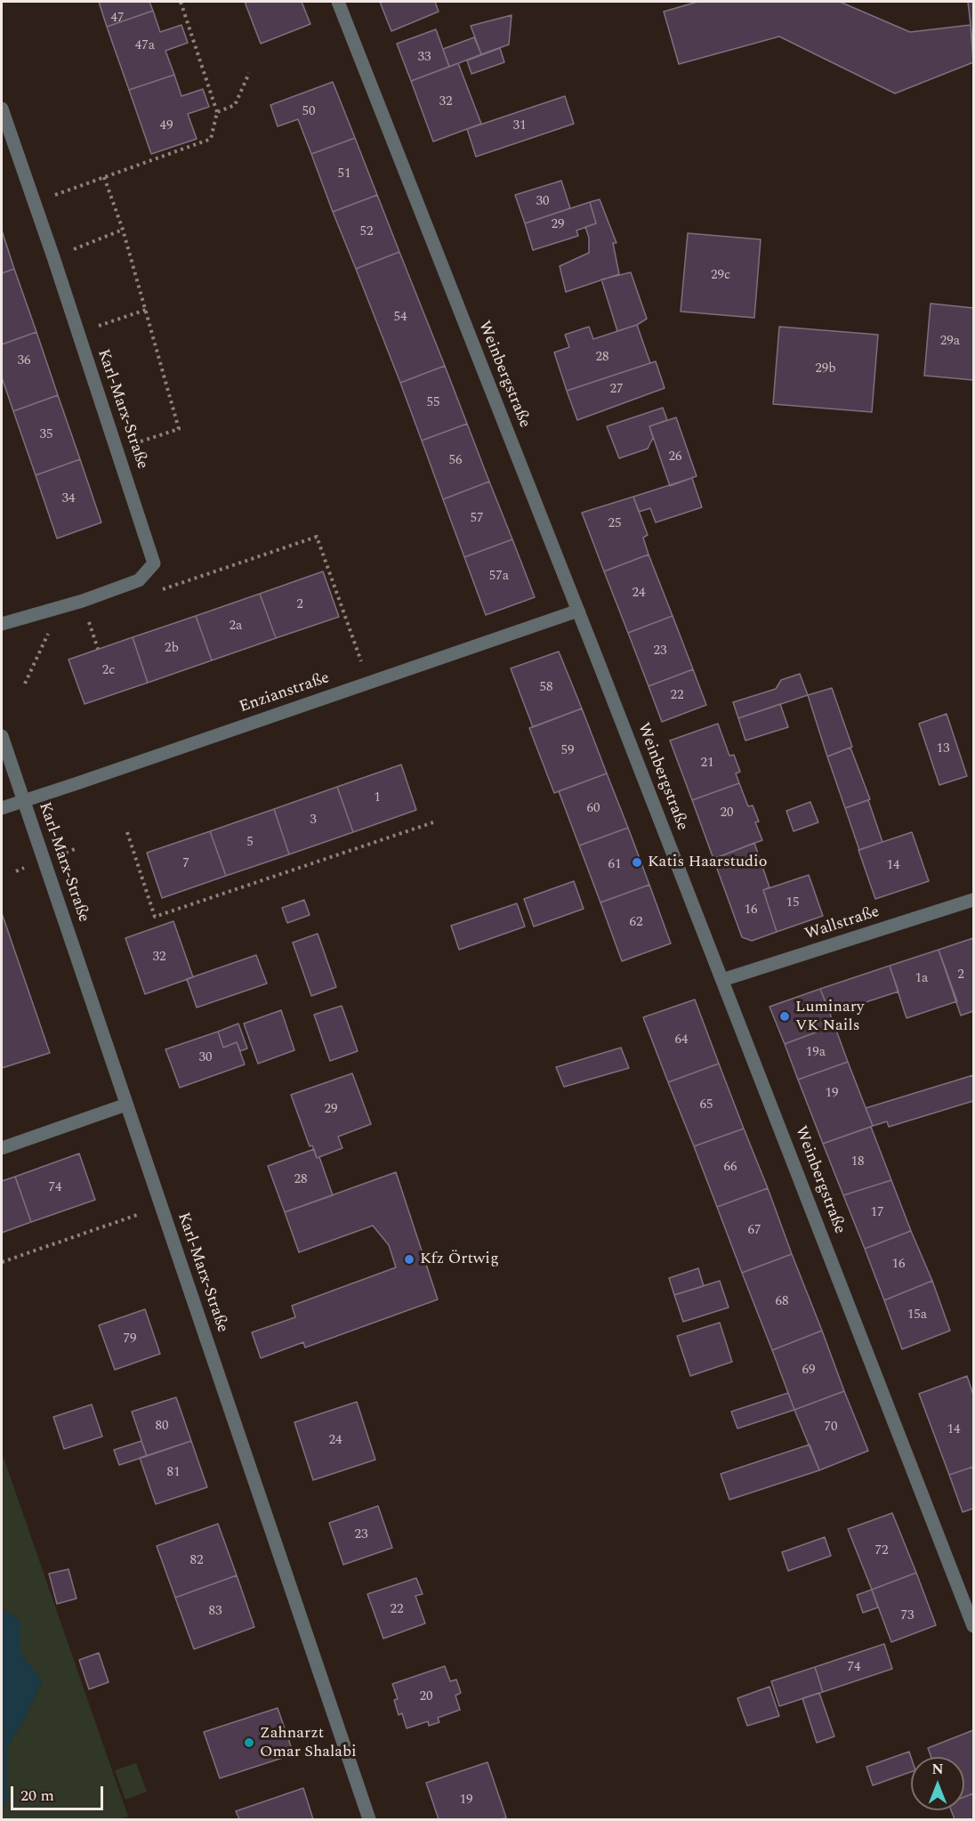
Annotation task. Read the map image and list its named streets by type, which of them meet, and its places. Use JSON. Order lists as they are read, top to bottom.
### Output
{
  "streets": {
    "street": [
      "Weinbergstraße",
      "Karl-Marx-Straße",
      "Enzianstraße",
      "Wallstraße"
    ]
  },
  "crossings": [
    ["Weinbergstraße", "Enzianstraße"],
    ["Weinbergstraße", "Wallstraße"],
    ["Karl-Marx-Straße", "Enzianstraße"]
  ],
  "places": [
    "Katis Haarstudio",
    "Luminary VK Nails",
    "Kfz Örtwig",
    "Zahnarzt Omar Shalabi"
  ],
  "house_numbers": [
    "47",
    "47a",
    "33",
    "32",
    "50",
    "49",
    "31",
    "51",
    "30",
    "29",
    "52",
    "29c",
    "54",
    "29a",
    "28",
    "36",
    "29b",
    "27",
    "55",
    "35",
    "26",
    "56",
    "34",
    "57",
    "25",
    "57a",
    "24",
    "2",
    "2a",
    "2b",
    "23",
    "2c",
    "58",
    "22",
    "13",
    "59",
    "21",
    "1",
    "60",
    "20",
    "3",
    "5",
    "7",
    "61",
    "14",
    "15",
    "16",
    "62",
    "32",
    "2",
    "1a",
    "64",
    "19a",
    "30",
    "19",
    "65",
    "29",
    "18",
    "66",
    "28",
    "74",
    "17",
    "67",
    "16",
    "68",
    "15a",
    "79",
    "69",
    "80",
    "70",
    "14",
    "24",
    "81",
    "23",
    "72",
    "82",
    "22",
    "83",
    "73",
    "74",
    "20",
    "19"
  ],
  "scale_bar": "20 m",
  "north": "top"
}
